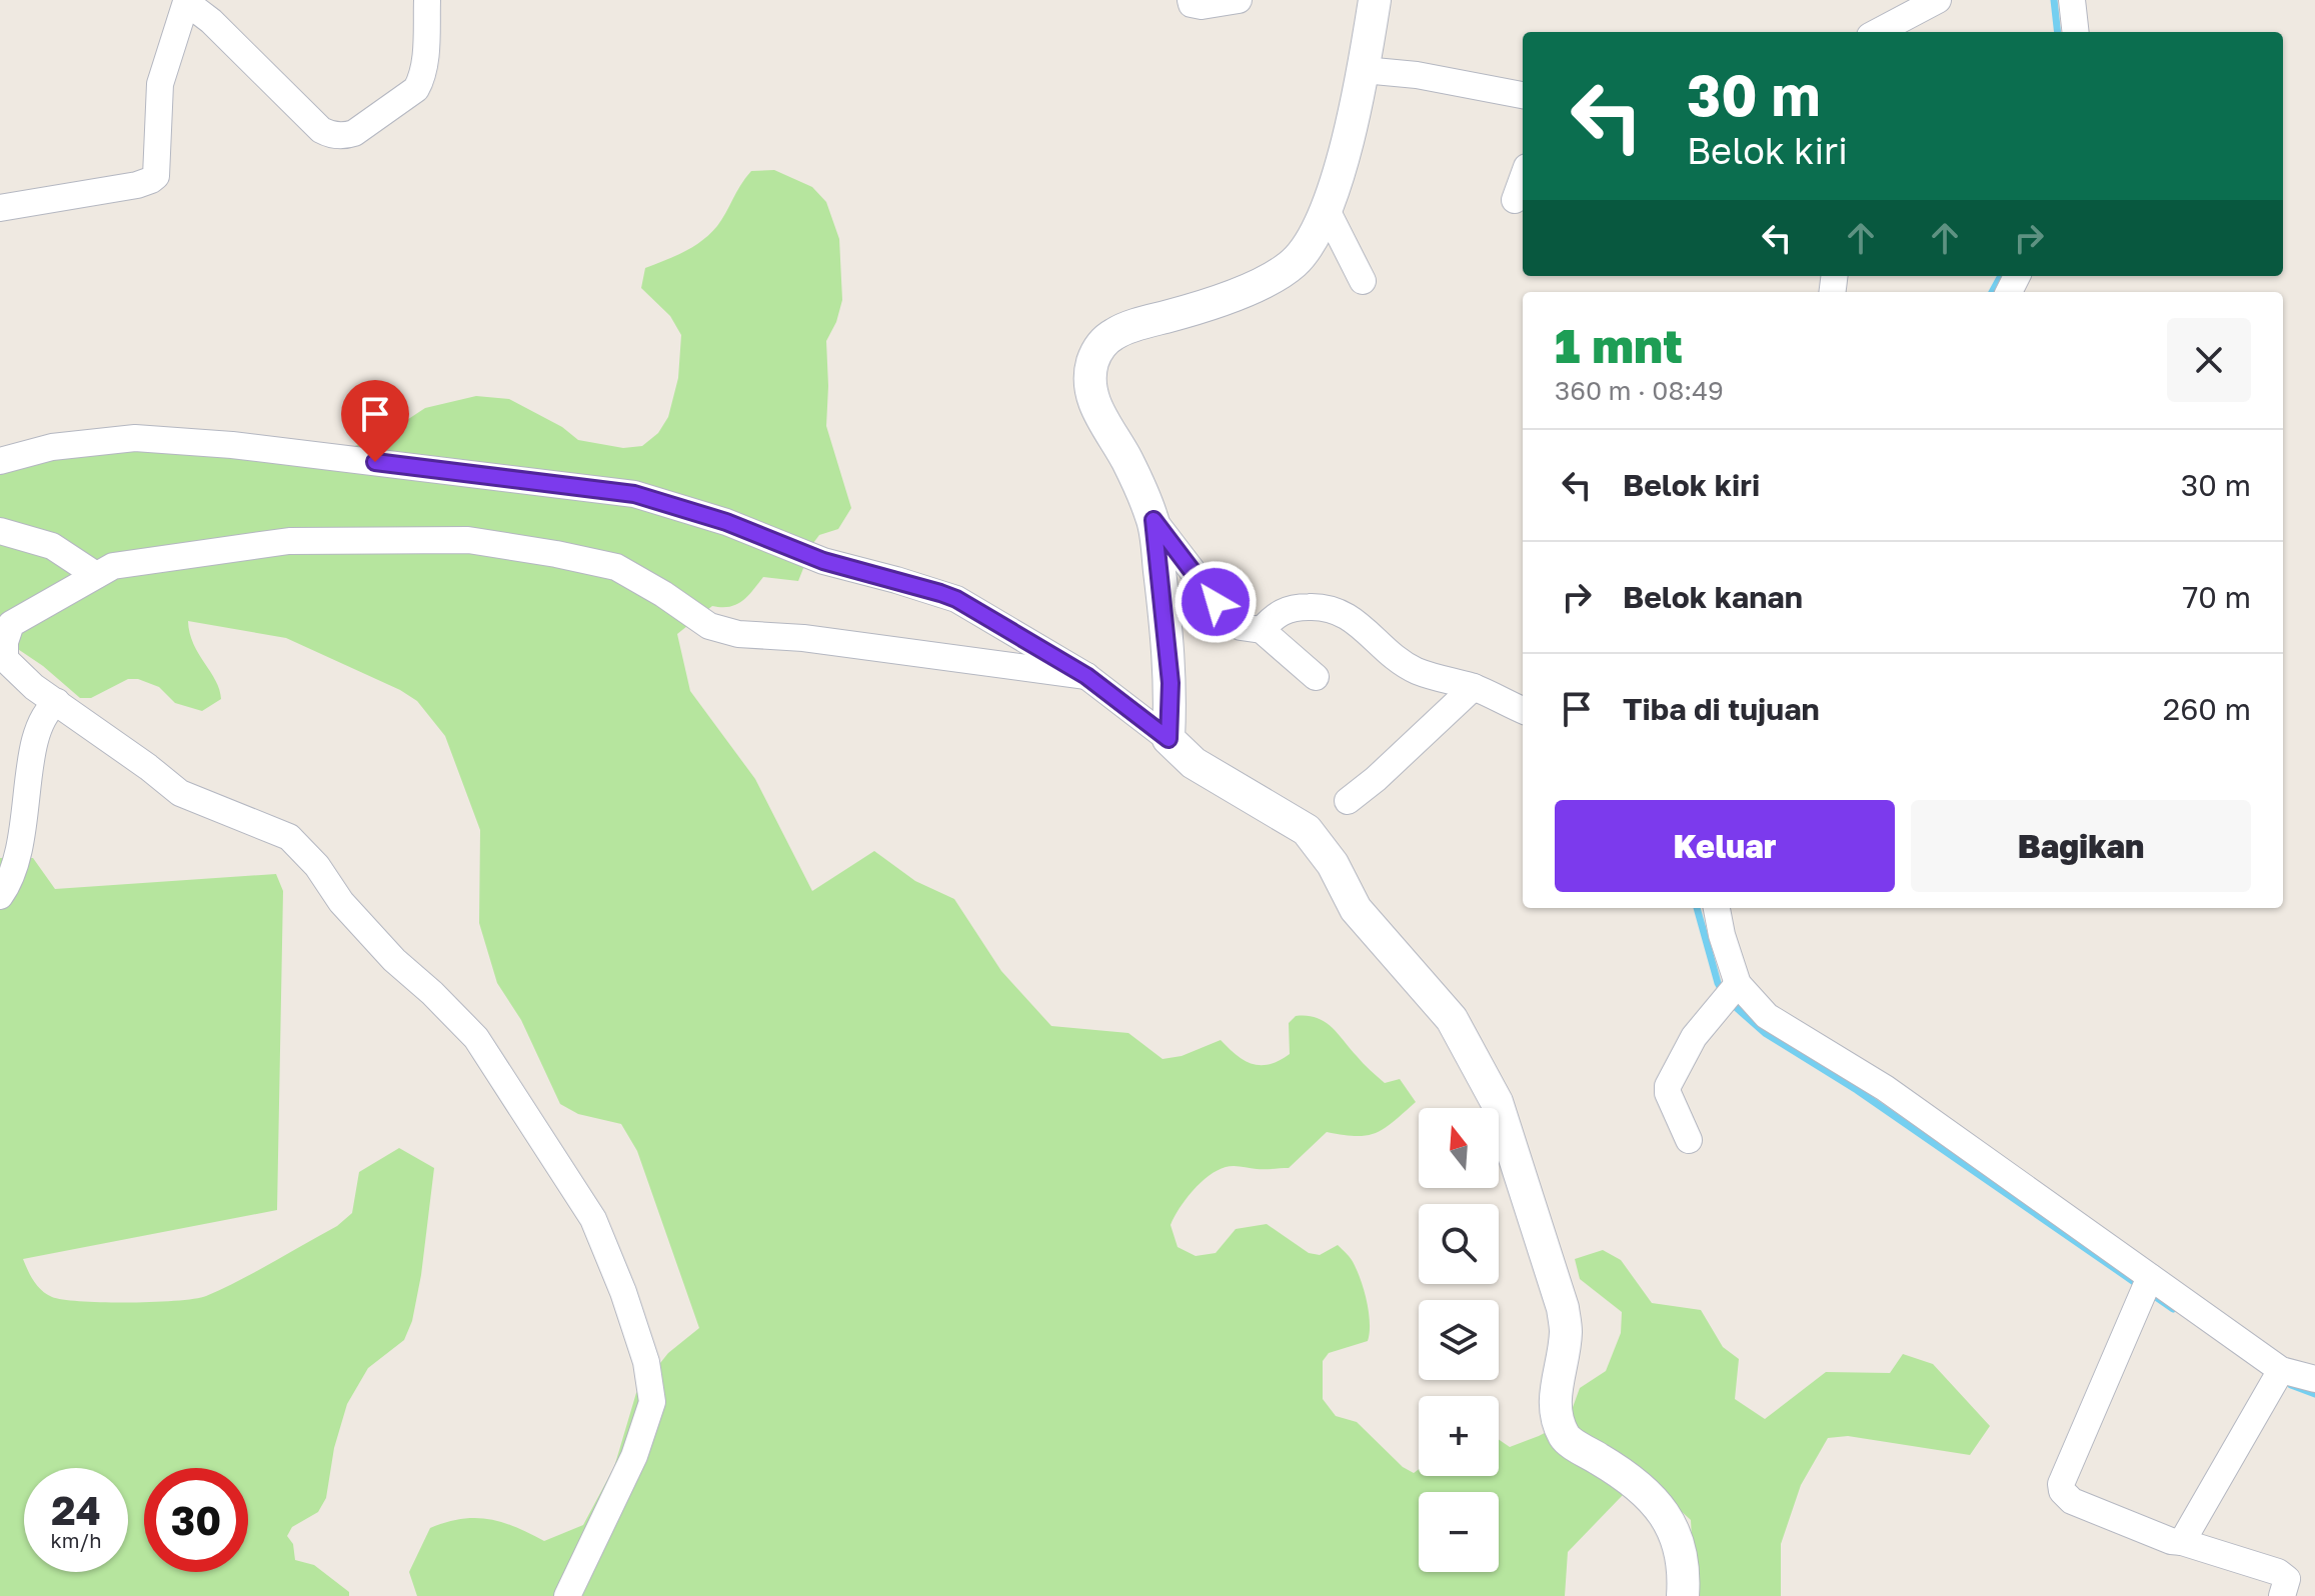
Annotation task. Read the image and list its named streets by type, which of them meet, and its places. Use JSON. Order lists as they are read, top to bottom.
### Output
{
  "north": "top",
  "page": {
    "turn": ["30 m", "Belok kiri"],
    "heading": ["1 mnt", "360 m · 08:49"],
    "list": [
      {
        "name": "Belok kiri",
        "value": "30 m"
      },
      {
        "name": "Belok kanan",
        "value": "70 m"
      },
      {
        "name": "Tiba di tujuan",
        "value": "260 m"
      }
    ],
    "buttons": ["Keluar", "Bagikan"],
    "map_buttons": ["+", "−"],
    "speed": "24 km/h",
    "limit": "30"
  }
}
